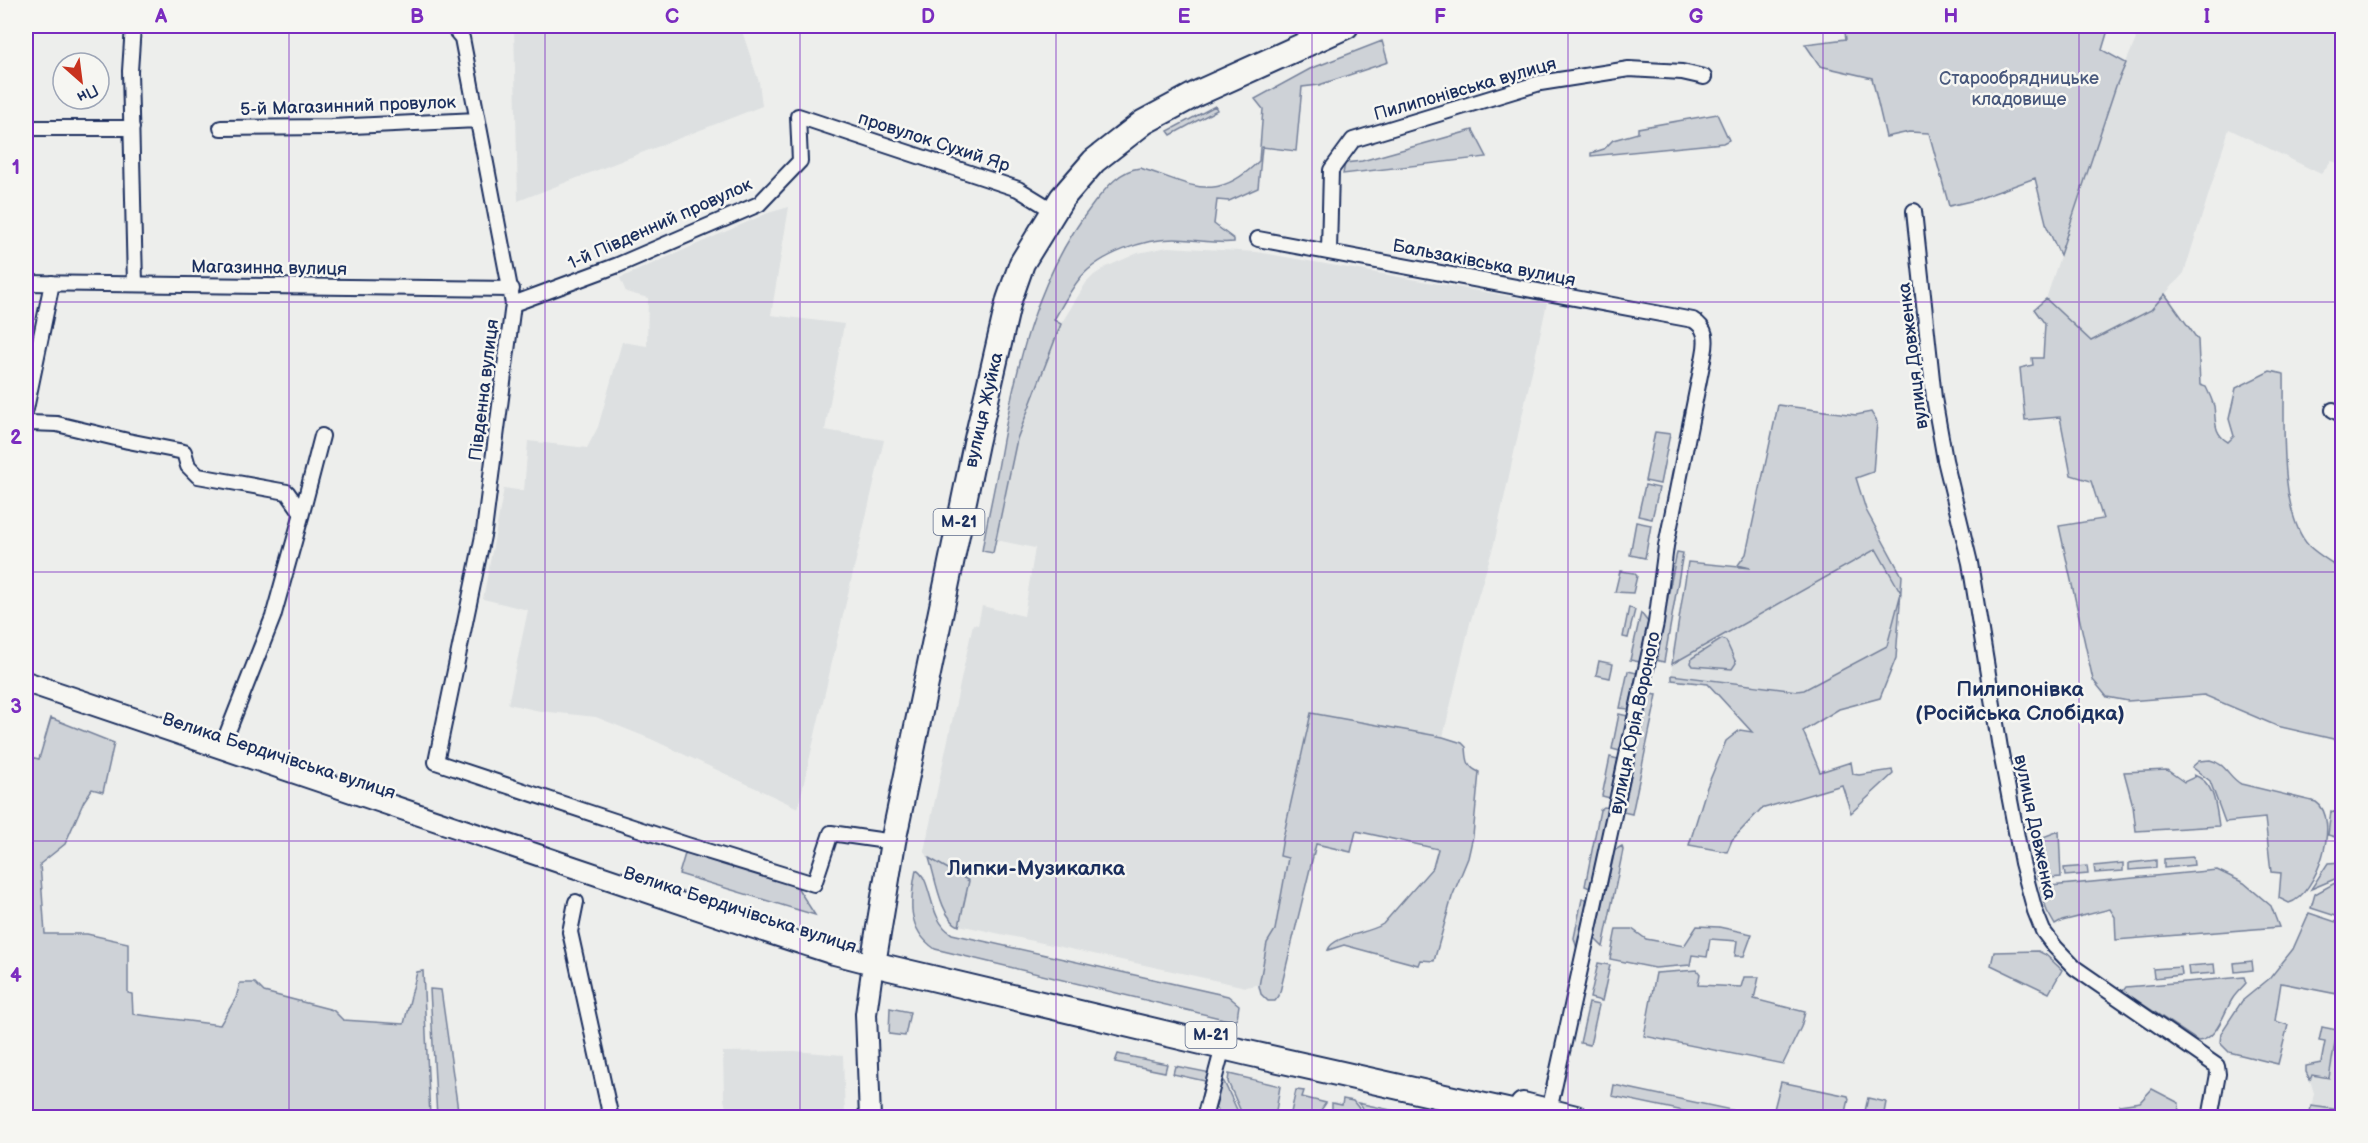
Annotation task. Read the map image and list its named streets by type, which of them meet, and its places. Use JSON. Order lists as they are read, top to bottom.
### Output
{
  "streets": {
    "highway": ["вулиця Жуйка", "М-21", "Велика Бердичівська вулиця"],
    "street": [
      "Пилипонівська вулиця",
      "5-й Магазинний провулок",
      "провулок Сухий Яр",
      "1-й Південний провулок",
      "Бальзаківська вулиця",
      "Магазинна вулиця",
      "вулиця Довженка",
      "Південна вулиця",
      "вулиця Юрія Вороного"
    ]
  },
  "crossings": [
    ["Пилипонівська вулиця", "Бальзаківська вулиця"],
    ["5-й Магазинний провулок", "Південна вулиця"],
    ["провулок Сухий Яр", "1-й Південний провулок"],
    ["провулок Сухий Яр", "вулиця Жуйка"],
    ["1-й Південний провулок", "Південна вулиця"],
    ["Бальзаківська вулиця", "вулиця Юрія Вороного"],
    ["Магазинна вулиця", "Південна вулиця"],
    ["Південна вулиця", "вулиця Жуйка"],
    ["вулиця Жуйка", "Велика Бердичівська вулиця"],
    ["вулиця Юрія Вороного", "Велика Бердичівська вулиця"]
  ],
  "districts": ["Пилипонівка (Російська Слобідка)", "Липки-Музикалка"],
  "parks": ["Старообрядницьке кладовище"],
  "north": "bottom right",
  "grid": {
    "columns": [
      "A",
      "B",
      "C",
      "D",
      "E",
      "F",
      "G",
      "H",
      "I"
    ],
    "rows": [
      "1",
      "2",
      "3",
      "4"
    ]
  }
}
